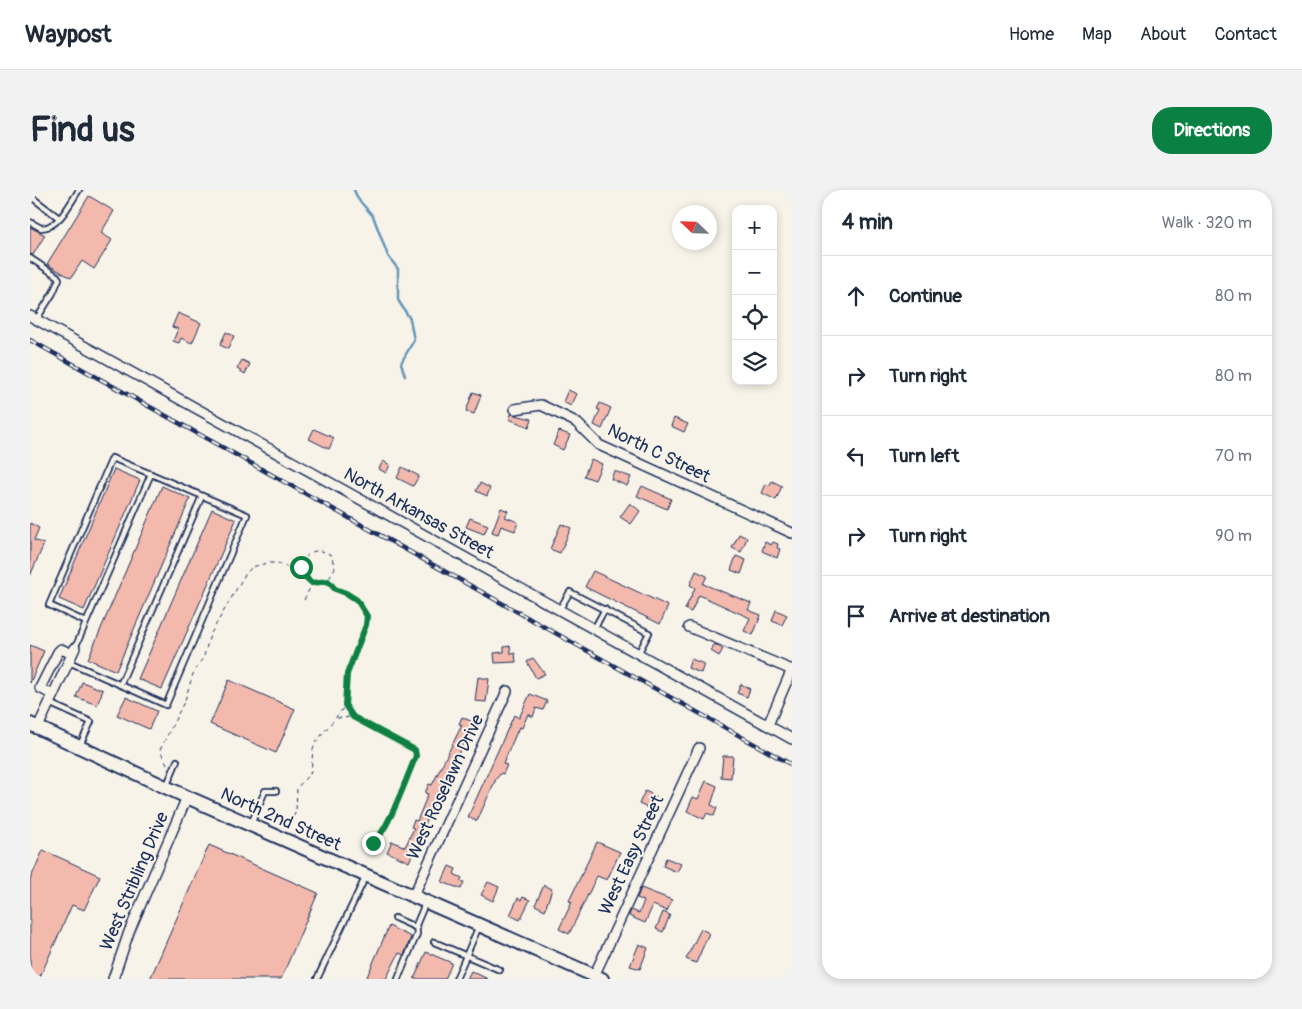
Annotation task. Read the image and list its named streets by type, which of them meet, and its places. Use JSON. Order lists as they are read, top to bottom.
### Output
{
  "streets": {
    "main road": ["North 2nd Street"],
    "street": [
      "North C Street",
      "North Arkansas Street",
      "West Roselawn Drive",
      "West Easy Street",
      "West Stribling Drive"
    ]
  },
  "crossings": [
    ["West Roselawn Drive", "North 2nd Street"],
    ["North 2nd Street", "West Easy Street"],
    ["North 2nd Street", "West Stribling Drive"]
  ],
  "north": "top left",
  "page": {
    "header": "Waypost",
    "nav": [
      "Home",
      "Map",
      "About",
      "Contact"
    ],
    "buttons": "Directions",
    "title": "Find us",
    "heading": ["4 min", "Walk · 320 m"],
    "map_buttons": ["+", "−"],
    "list": [
      ["Continue", "80 m"],
      ["Turn right", "80 m"],
      ["Turn left", "70 m"],
      ["Turn right", "90 m"],
      "Arrive at destination"
    ]
  }
}
